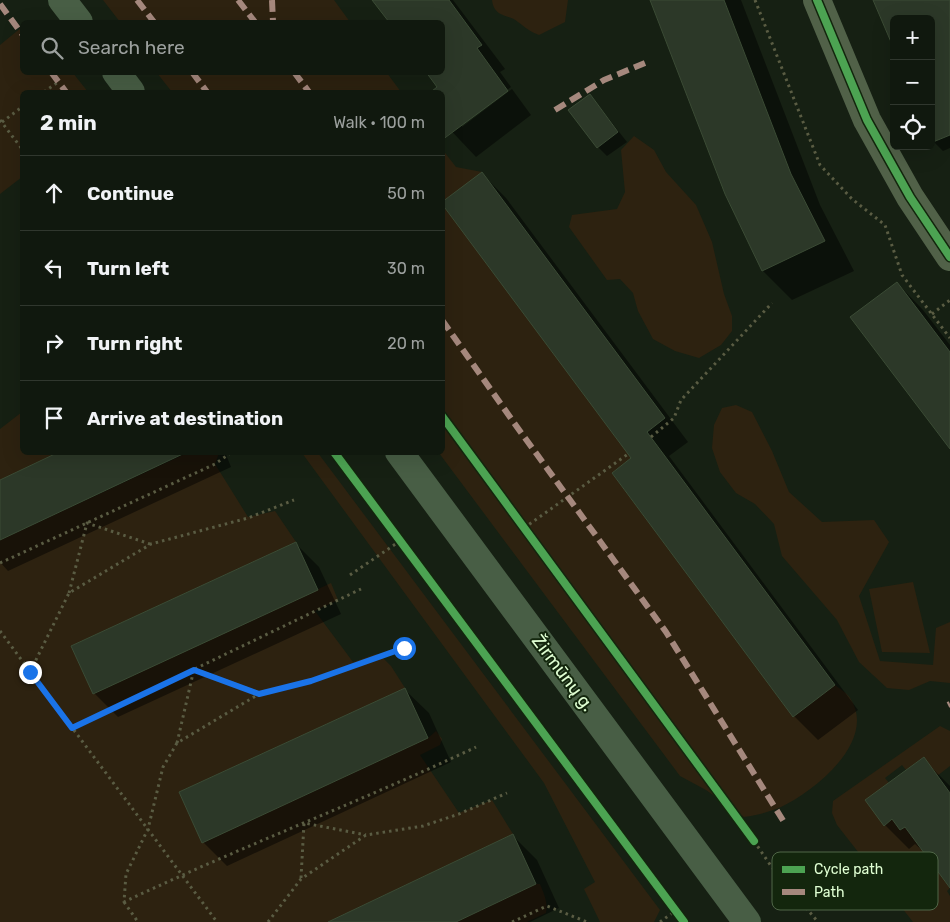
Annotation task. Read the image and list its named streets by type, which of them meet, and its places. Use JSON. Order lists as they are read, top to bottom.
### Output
{
  "streets": {
    "main road": ["Žirmūnų g."]
  },
  "legend": ["Cycle path", "Path"],
  "page": {
    "map_buttons": ["+", "−"],
    "search": "Search here",
    "heading": ["2 min", "Walk · 100 m"],
    "list": [
      ["Continue", "50 m"],
      ["Turn left", "30 m"],
      ["Turn right", "20 m"],
      "Arrive at destination"
    ]
  }
}
